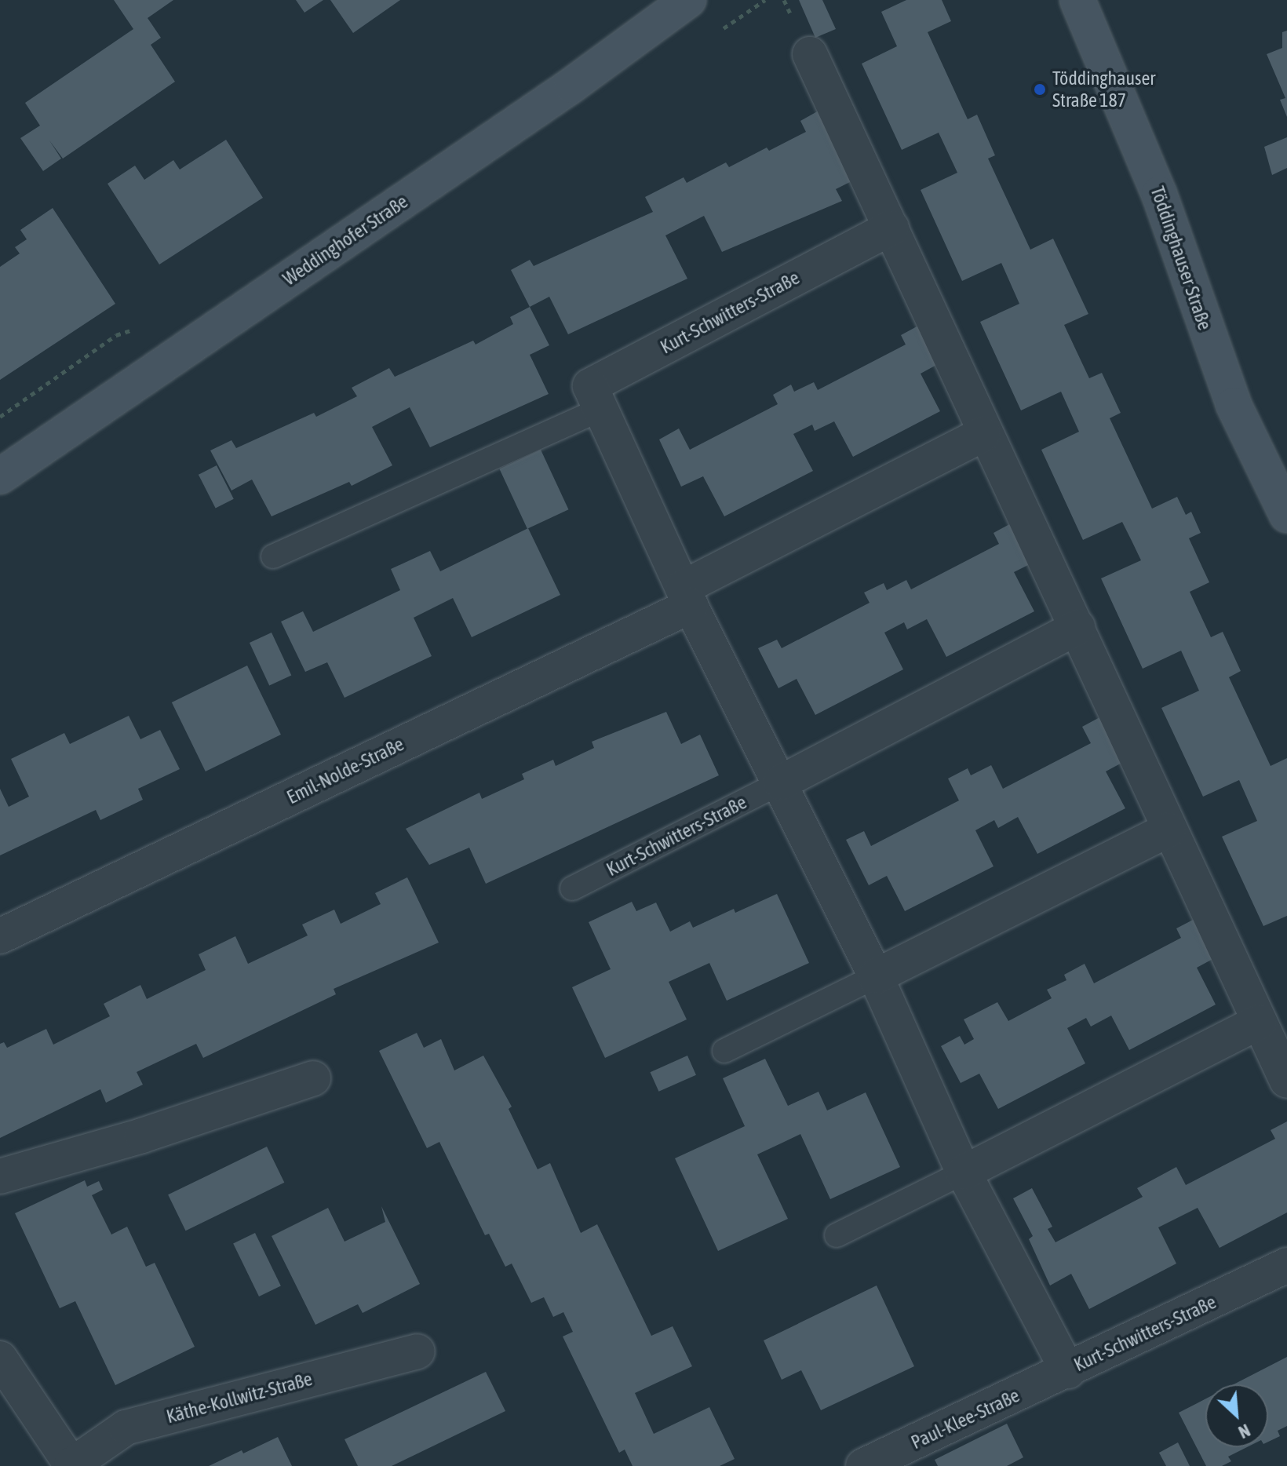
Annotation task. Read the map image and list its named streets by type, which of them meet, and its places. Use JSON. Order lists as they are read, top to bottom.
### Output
{
  "streets": {
    "street": [
      "Weddinghofer Straße",
      "Töddinghauser Straße",
      "Kurt-Schwitters-Straße",
      "Emil-Nolde-Straße",
      "Käthe-Kollwitz-Straße",
      "Paul-Klee-Straße"
    ]
  },
  "crossings": [
    ["Kurt-Schwitters-Straße", "Emil-Nolde-Straße"],
    ["Kurt-Schwitters-Straße", "Paul-Klee-Straße"]
  ],
  "places": ["Töddinghauser Straße 187"],
  "north": "bottom right"
}
